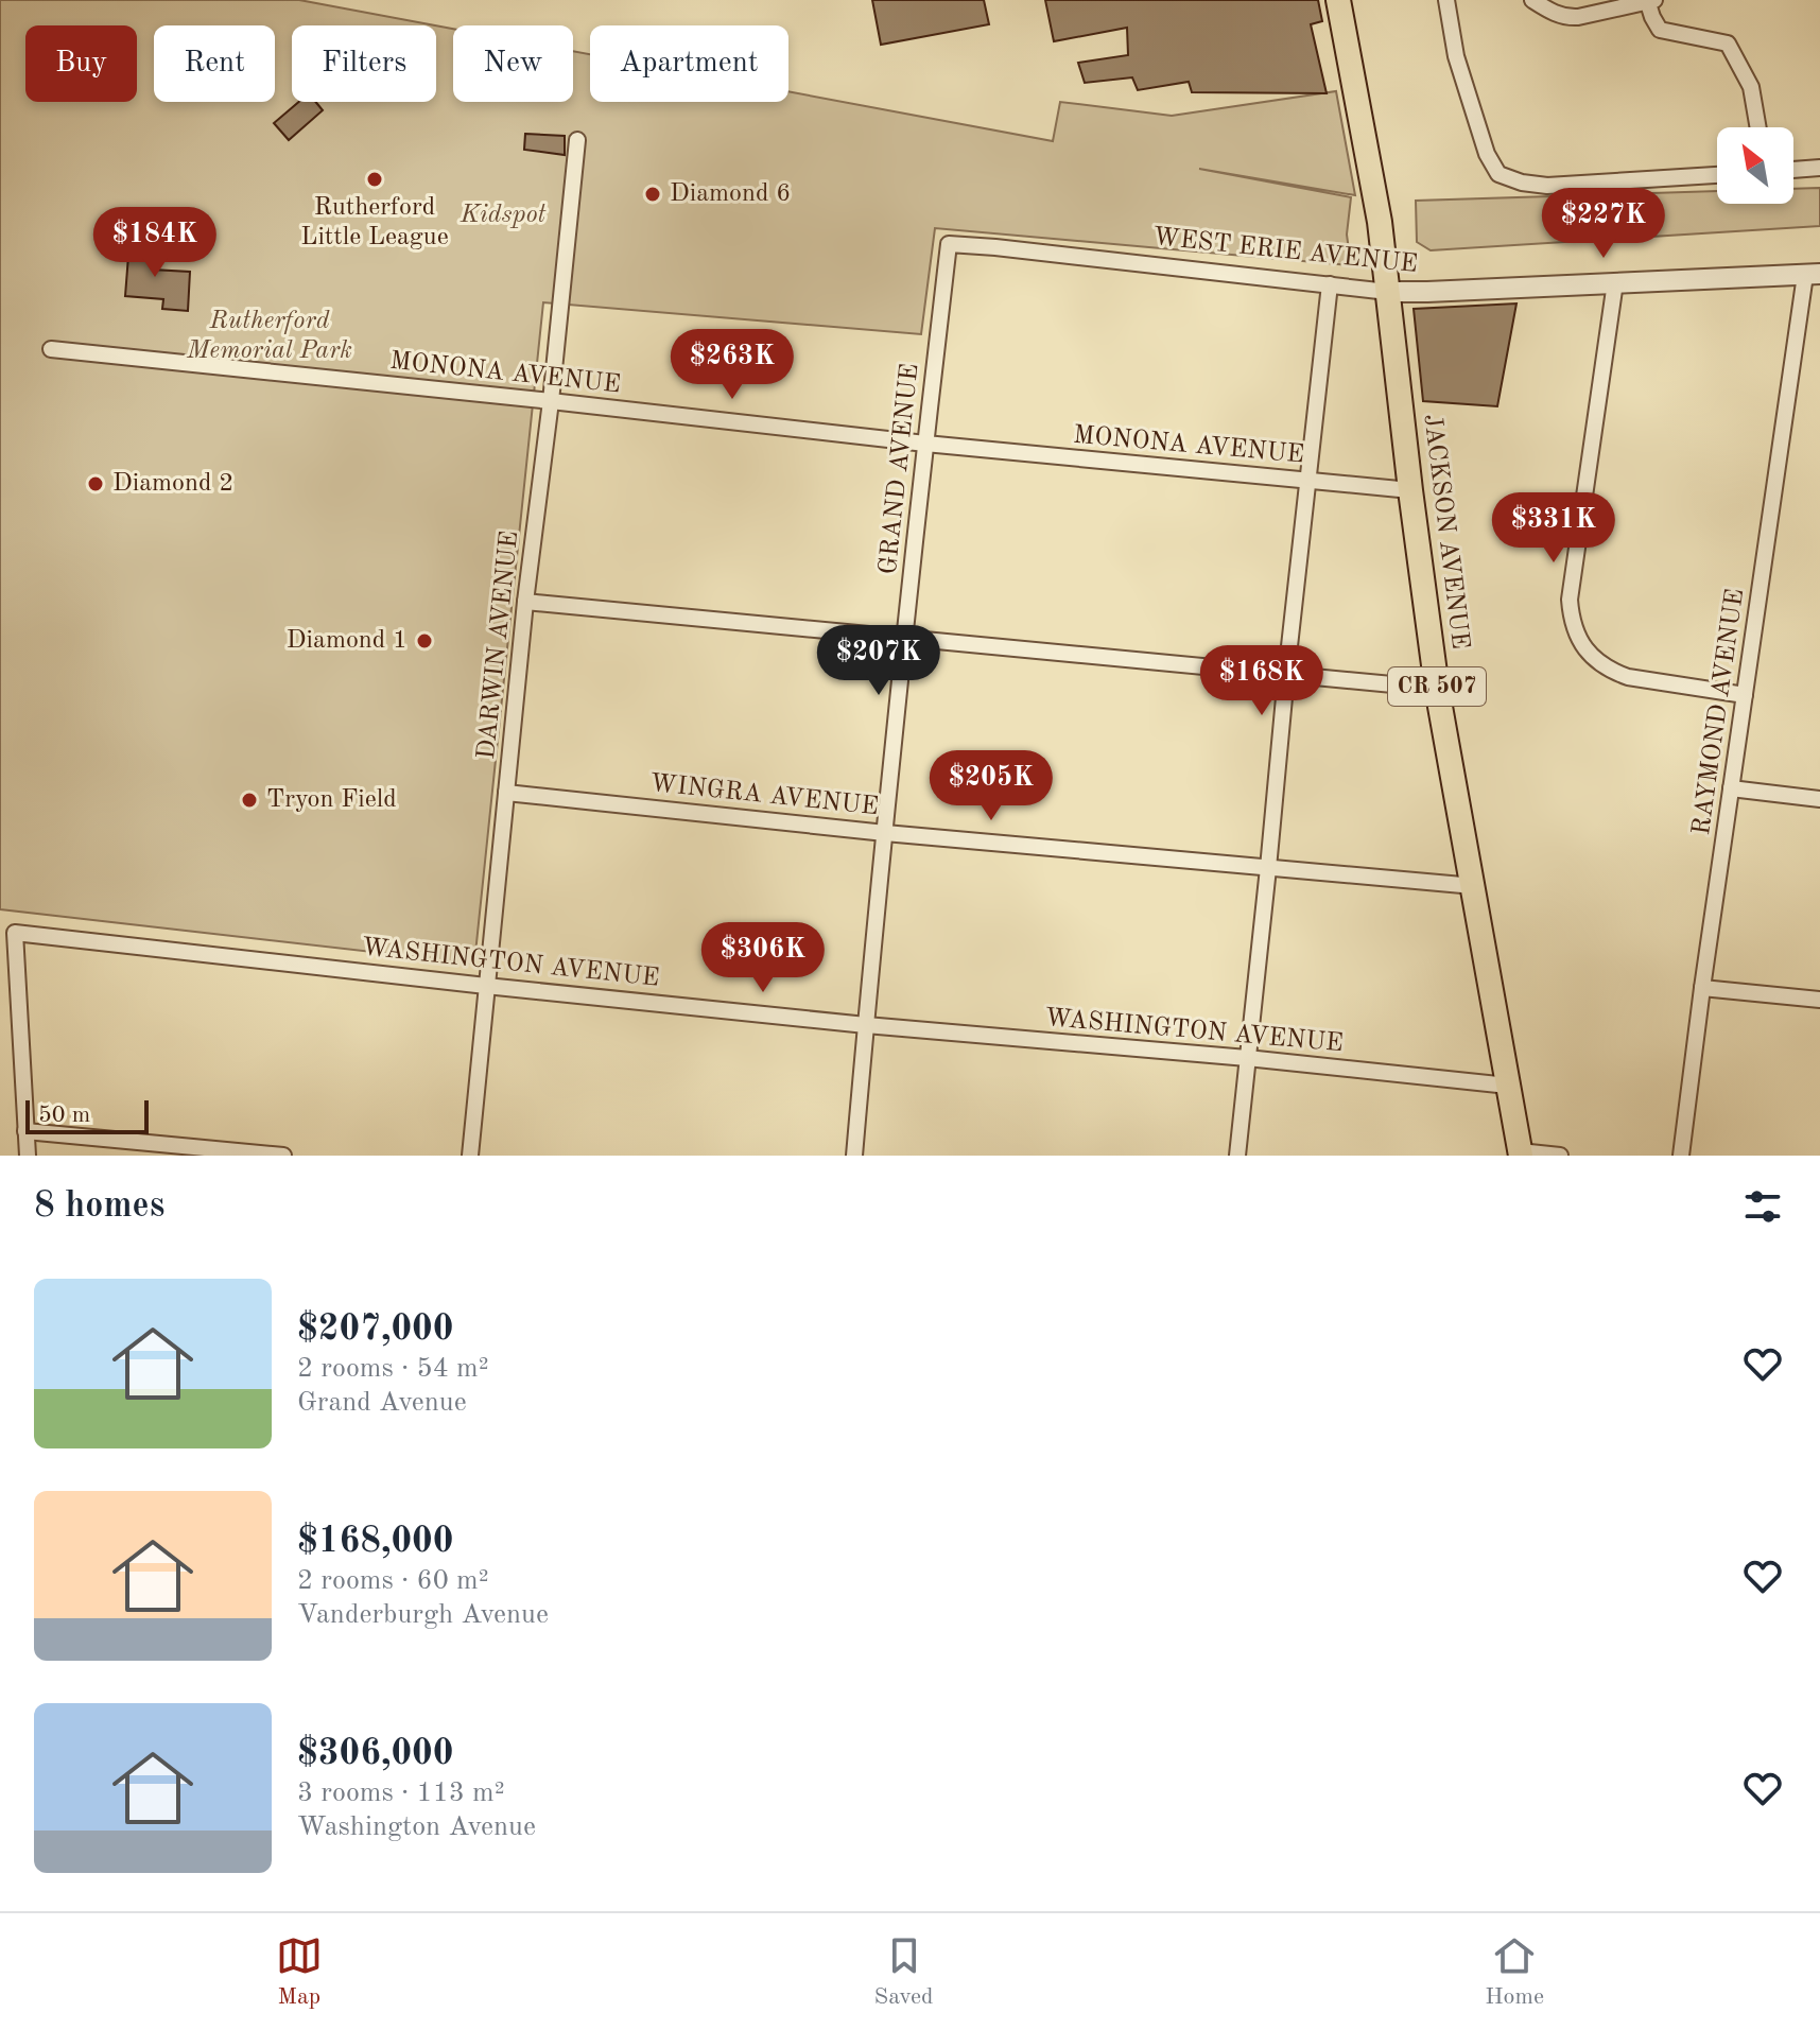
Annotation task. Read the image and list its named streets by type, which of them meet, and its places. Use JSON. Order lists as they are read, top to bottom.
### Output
{
  "streets": {
    "main road": ["JACKSON AVENUE", "CR 507"],
    "street": [
      "WEST ERIE AVENUE",
      "MONONA AVENUE",
      "GRAND AVENUE",
      "DARWIN AVENUE",
      "RAYMOND AVENUE",
      "WINGRA AVENUE",
      "WASHINGTON AVENUE"
    ]
  },
  "crossings": [
    ["WEST ERIE AVENUE", "GRAND AVENUE"],
    ["WEST ERIE AVENUE", "JACKSON AVENUE"],
    ["WEST ERIE AVENUE", "RAYMOND AVENUE"],
    ["MONONA AVENUE", "GRAND AVENUE"],
    ["MONONA AVENUE", "JACKSON AVENUE"],
    ["MONONA AVENUE", "DARWIN AVENUE"],
    ["GRAND AVENUE", "WINGRA AVENUE"],
    ["GRAND AVENUE", "WASHINGTON AVENUE"],
    ["JACKSON AVENUE", "WINGRA AVENUE"],
    ["JACKSON AVENUE", "WASHINGTON AVENUE"],
    ["DARWIN AVENUE", "WINGRA AVENUE"],
    ["DARWIN AVENUE", "WASHINGTON AVENUE"]
  ],
  "parks": ["Kidspot", "Rutherford Memorial Park"],
  "places": [
    "Rutherford Little League",
    "Diamond 6",
    "Diamond 2",
    "Diamond 1",
    "Tryon Field"
  ],
  "scale_bar": "50 m",
  "north": "top left",
  "page": {
    "chip": [
      "Buy",
      "Rent",
      "Filters",
      "New",
      "Apartment"
    ],
    "price": [
      "$227K",
      "$184K",
      "$263K",
      "$331K",
      "$207K",
      "$168K",
      "$205K",
      "$306K"
    ],
    "scale": "50 m",
    "heading": "8 homes",
    "list": [
      {
        "name": "$207,000",
        "note": "2 rooms · 54 m² · Grand Avenue"
      },
      {
        "name": "$168,000",
        "note": "2 rooms · 60 m² · Vanderburgh Avenue"
      },
      {
        "name": "$306,000",
        "note": "3 rooms · 113 m² · Washington Avenue"
      }
    ],
    "tabs": ["Map", "Saved", "Home"]
  }
}
